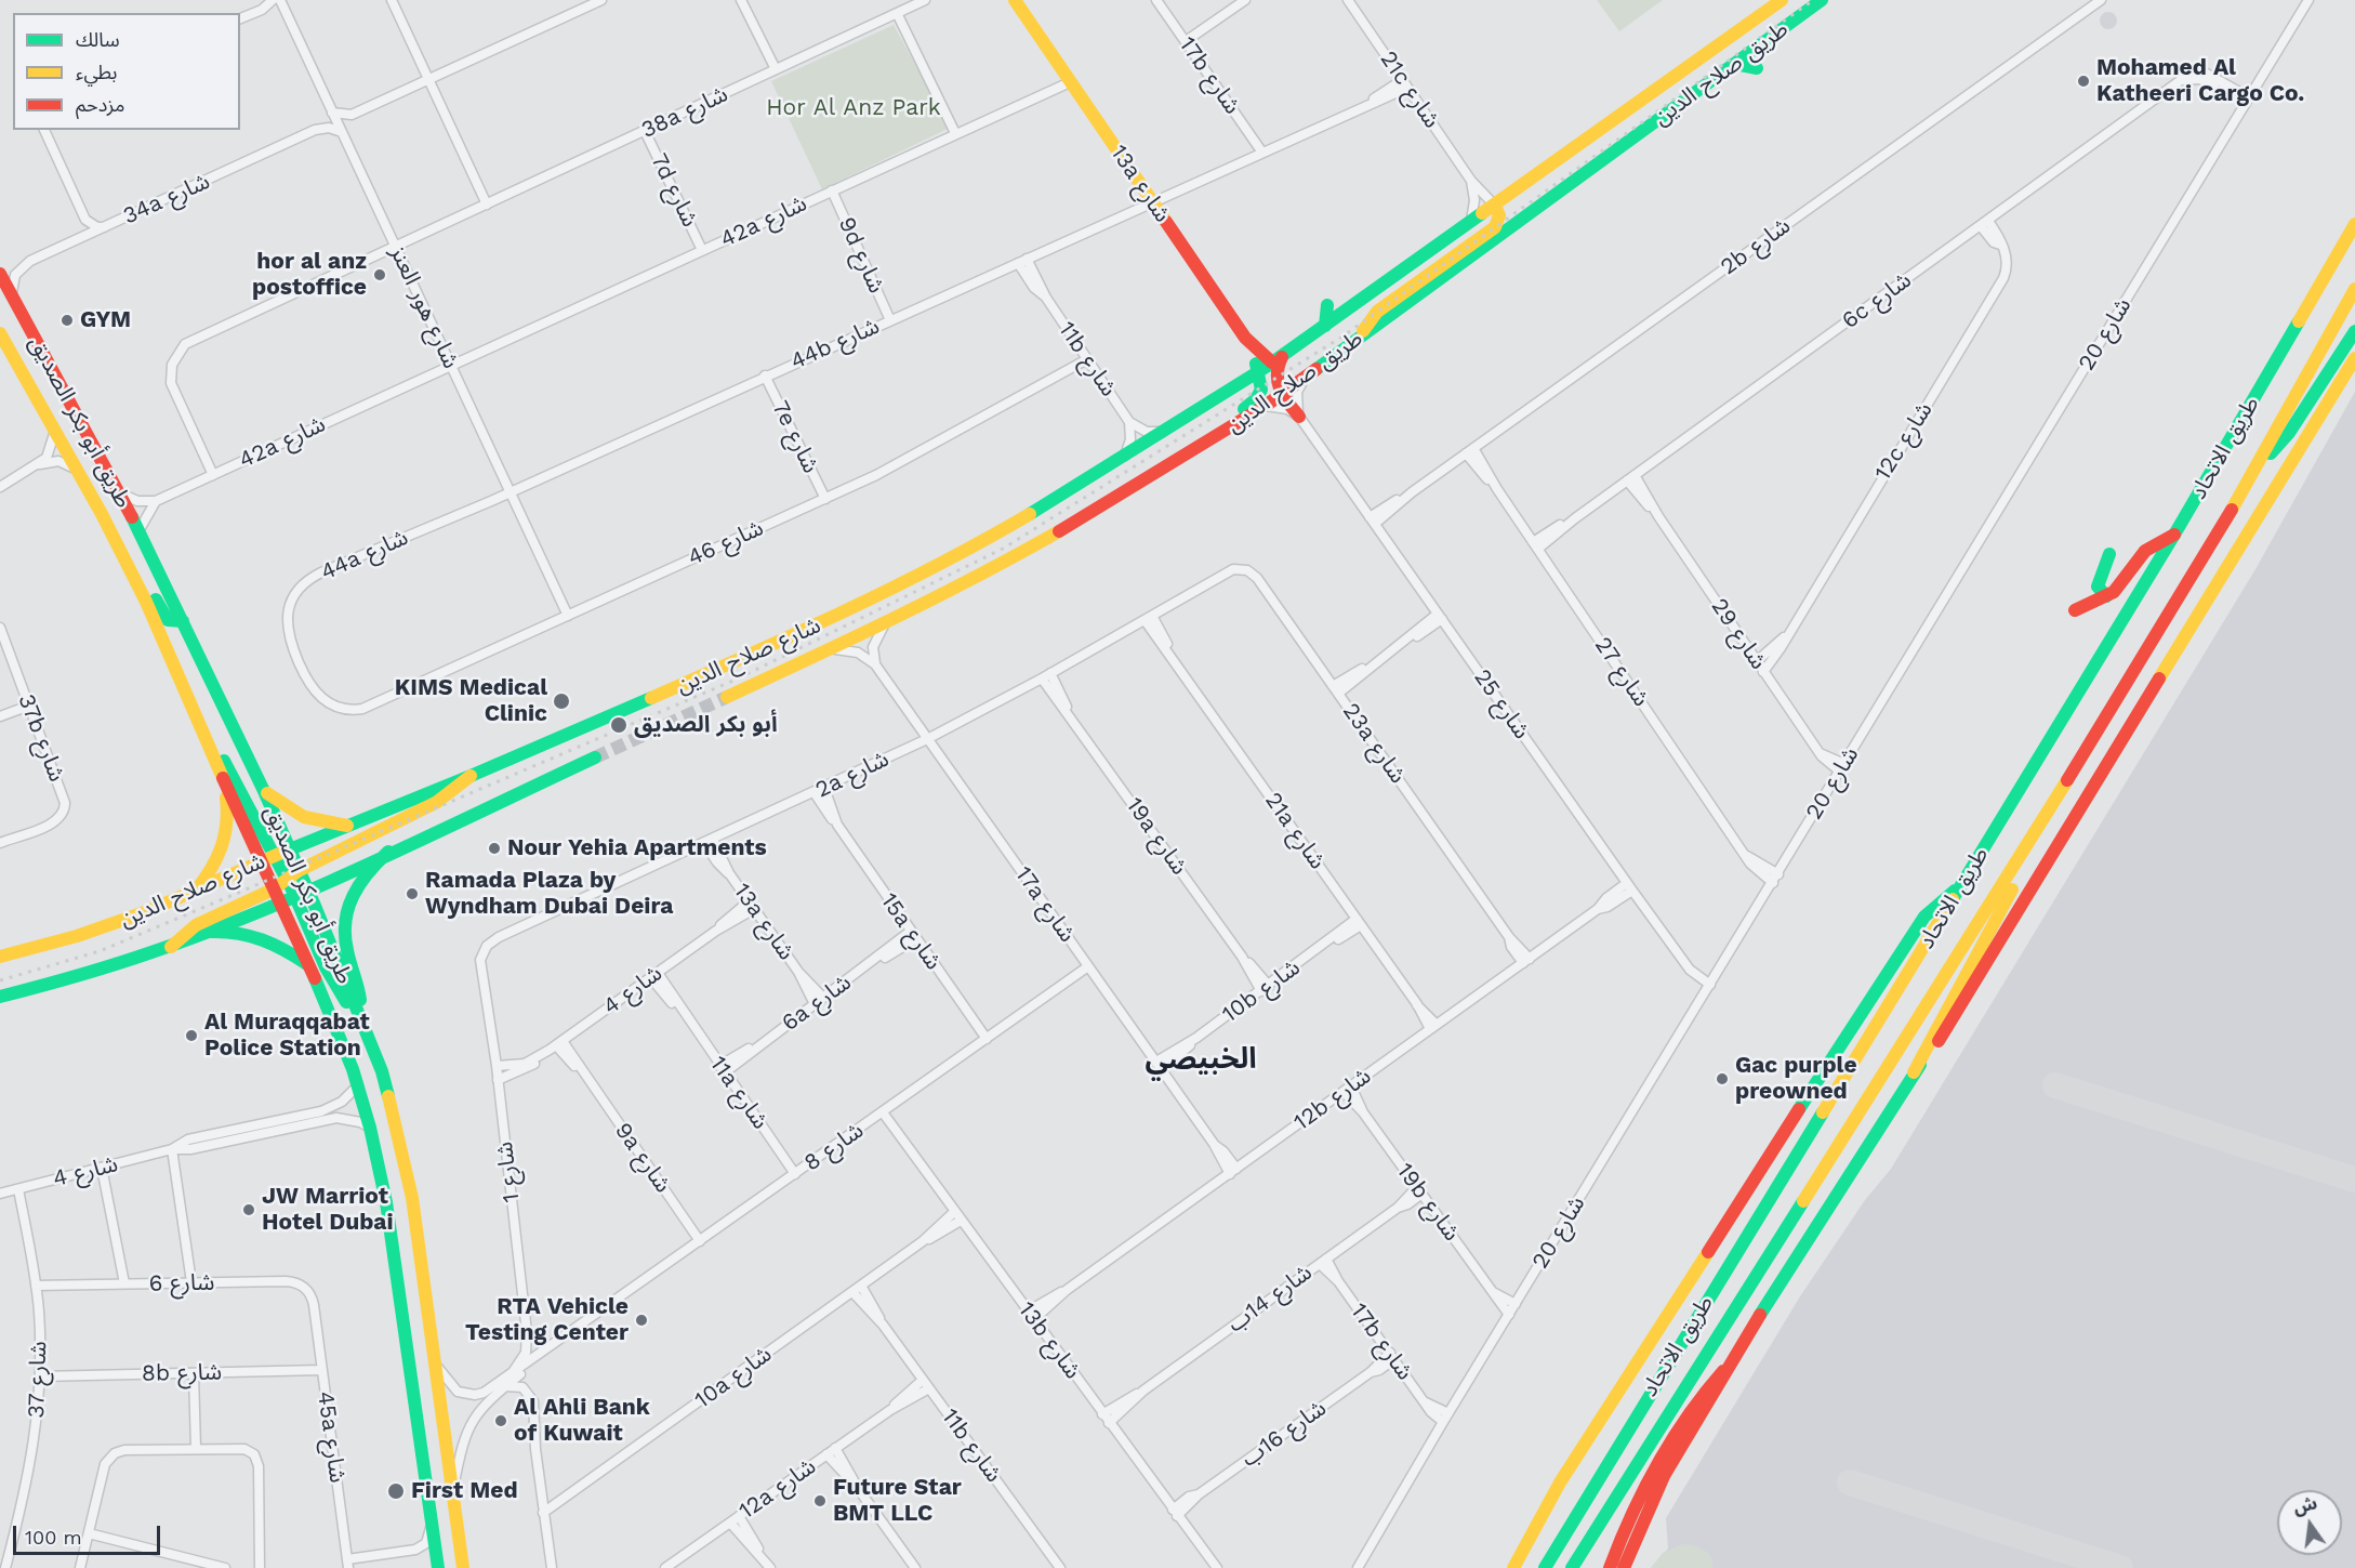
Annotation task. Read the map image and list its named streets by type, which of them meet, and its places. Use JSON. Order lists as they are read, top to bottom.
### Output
{
  "streets": {
    "main road": [
      "طريق صلاح الدين",
      "13a شارع",
      "طريق أبو بكر الصديق",
      "طريق الاتحاد",
      "شارع صلاح الدين"
    ],
    "street": [
      "17b شارع",
      "21c شارع",
      "38a شارع",
      "7d شارع",
      "34a شارع",
      "42a شارع",
      "2b شارع",
      "9d شارع",
      "6c شارع",
      "شارع هور العنز",
      "شارع 20",
      "44b شارع",
      "11b شارع",
      "7e شارع",
      "12c شارع",
      "شارع 46",
      "44a شارع",
      "شارع 29",
      "شارع 27",
      "شارع 25",
      "37b شارع",
      "23a شارع",
      "2a شارع",
      "21a شارع",
      "19a شارع",
      "17a شارع",
      "15a شارع",
      "شارع 4",
      "10b شارع",
      "6a شارع",
      "11a شارع",
      "12b شارع",
      "شارع 8",
      "9a شارع",
      "شارع 1",
      "19b شارع",
      "شارع 6",
      "شارع 14ب",
      "13b شارع",
      "8b شارع",
      "10a شارع",
      "شارع 37",
      "شارع 16ب",
      "45a شارع",
      "12a شارع"
    ]
  },
  "crossings": [
    ["طريق صلاح الدين", "21c شارع"],
    ["طريق صلاح الدين", "13a شارع"],
    ["طريق صلاح الدين", "شارع صلاح الدين"],
    ["طريق صلاح الدين", "17a شارع"],
    ["17b شارع", "شارع 20"],
    ["17b شارع", "44b شارع"],
    ["17b شارع", "شارع 14ب"],
    ["17b شارع", "شارع 16ب"],
    ["21c شارع", "44b شارع"],
    ["38a شارع", "7d شارع"],
    ["38a شارع", "42a شارع"],
    ["38a شارع", "شارع هور العنز"],
    ["13a شارع", "42a شارع"],
    ["13a شارع", "44b شارع"],
    ["13a شارع", "شارع صلاح الدين"],
    ["13a شارع", "2a شارع"],
    ["13a شارع", "شارع 4"],
    ["13a شارع", "6a شارع"],
    ["7d شارع", "42a شارع"],
    ["34a شارع", "شارع هور العنز"],
    ["34a شارع", "طريق أبو بكر الصديق"],
    ["42a شارع", "9d شارع"],
    ["42a شارع", "شارع هور العنز"],
    ["2b شارع", "شارع 27"],
    ["2b شارع", "شارع 25"],
    ["9d شارع", "44b شارع"],
    ["6c شارع", "شارع 20"],
    ["6c شارع", "12c شارع"],
    ["6c شارع", "شارع 29"],
    ["6c شارع", "شارع 27"],
    ["شارع هور العنز", "44b شارع"],
    ["شارع هور العنز", "شارع 46"],
    ["شارع هور العنز", "44a شارع"],
    ["شارع 20", "شارع 29"],
    ["شارع 20", "شارع 27"],
    ["شارع 20", "شارع 25"],
    ["شارع 20", "19b شارع"],
    ["44b شارع", "11b شارع"],
    ["44b شارع", "7e شارع"],
    ["44b شارع", "44a شارع"],
    ["11b شارع", "شارع 46"],
    ["11b شارع", "شارع صلاح الدين"],
    ["11b شارع", "10a شارع"],
    ["11b شارع", "12a شارع"],
    ["طريق أبو بكر الصديق", "شارع صلاح الدين"],
    ["طريق أبو بكر الصديق", "شارع 4"],
    ["طريق أبو بكر الصديق", "شارع 8"],
    ["7e شارع", "شارع 46"],
    ["12c شارع", "شارع 29"],
    ["شارع 46", "44a شارع"],
    ["شارع 25", "12b شارع"],
    ["23a شارع", "2a شارع"],
    ["23a شارع", "12b شارع"],
    ["2a شارع", "21a شارع"],
    ["2a شارع", "19a شارع"],
    ["2a شارع", "17a شارع"],
    ["2a شارع", "15a شارع"],
    ["2a شارع", "شارع 1"],
    ["21a شارع", "10b شارع"],
    ["21a شارع", "12b شارع"],
    ["19a شارع", "10b شارع"],
    ["17a شارع", "10b شارع"],
    ["17a شارع", "12b شارع"],
    ["17a شارع", "شارع 8"],
    ["15a شارع", "6a شارع"],
    ["15a شارع", "شارع 8"],
    ["شارع 4", "11a شارع"],
    ["شارع 4", "9a شارع"],
    ["شارع 4", "شارع 1"],
    ["شارع 4", "شارع 37"],
    ["6a شارع", "11a شارع"],
    ["11a شارع", "شارع 8"],
    ["12b شارع", "19b شارع"],
    ["12b شارع", "13b شارع"],
    ["شارع 8", "9a شارع"],
    ["شارع 8", "شارع 1"],
    ["شارع 8", "13b شارع"],
    ["19b شارع", "شارع 14ب"],
    ["شارع 6", "شارع 37"],
    ["شارع 6", "45a شارع"],
    ["شارع 14ب", "13b شارع"],
    ["13b شارع", "10a شارع"],
    ["13b شارع", "شارع 16ب"],
    ["8b شارع", "شارع 37"],
    ["8b شارع", "45a شارع"]
  ],
  "districts": ["الخبيصي"],
  "parks": ["Hor Al Anz Park"],
  "places": [
    "Mohamed Al Katheeri Cargo Co.",
    "hor al anz postoffice",
    "GYM",
    "KIMS Medical Clinic",
    "أبو بكر الصديق",
    "Nour Yehia Apartments",
    "Ramada Plaza by Wyndham Dubai Deira",
    "Al Muraqqabat Police Station",
    "Gac purple preowned",
    "JW Marriot Hotel Dubai",
    "RTA Vehicle Testing Center",
    "Al Ahli Bank of Kuwait",
    "First Med",
    "Future Star BMT LLC"
  ],
  "legend": ["سالك", "بطيء", "مزدحم"],
  "scale_bar": "100 m",
  "north": "top"
}
